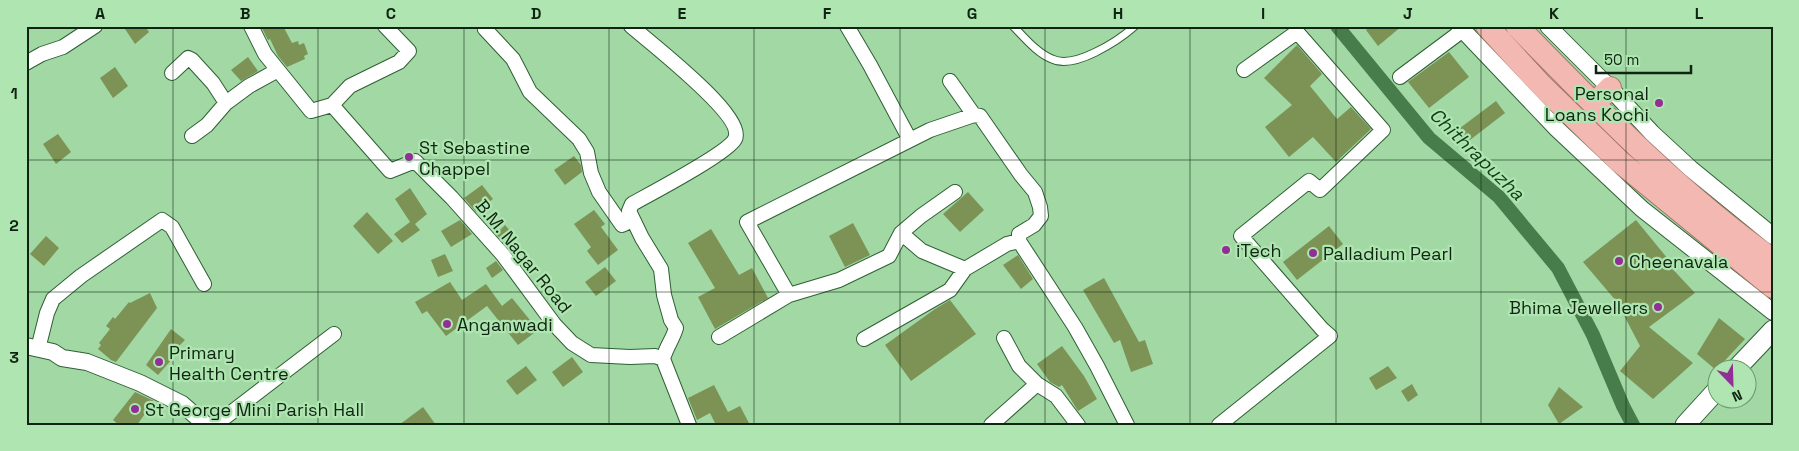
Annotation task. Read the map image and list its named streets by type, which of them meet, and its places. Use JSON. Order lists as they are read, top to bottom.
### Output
{
  "streets": {
    "street": ["B.M. Nagar Road"]
  },
  "water": ["Chithrapuzha"],
  "places": [
    "Personal Loans Kochi",
    "St Sebastine Chappel",
    "iTech",
    "Palladium Pearl",
    "Cheenavala",
    "Bhima Jewellers",
    "Anganwadi",
    "Primary Health Centre",
    "St George Mini Parish Hall"
  ],
  "scale_bar": "50 m",
  "north": "bottom right",
  "grid": {
    "columns": [
      "A",
      "B",
      "C",
      "D",
      "E",
      "F",
      "G",
      "H",
      "I",
      "J",
      "K",
      "L"
    ],
    "rows": ["1", "2", "3"]
  }
}
